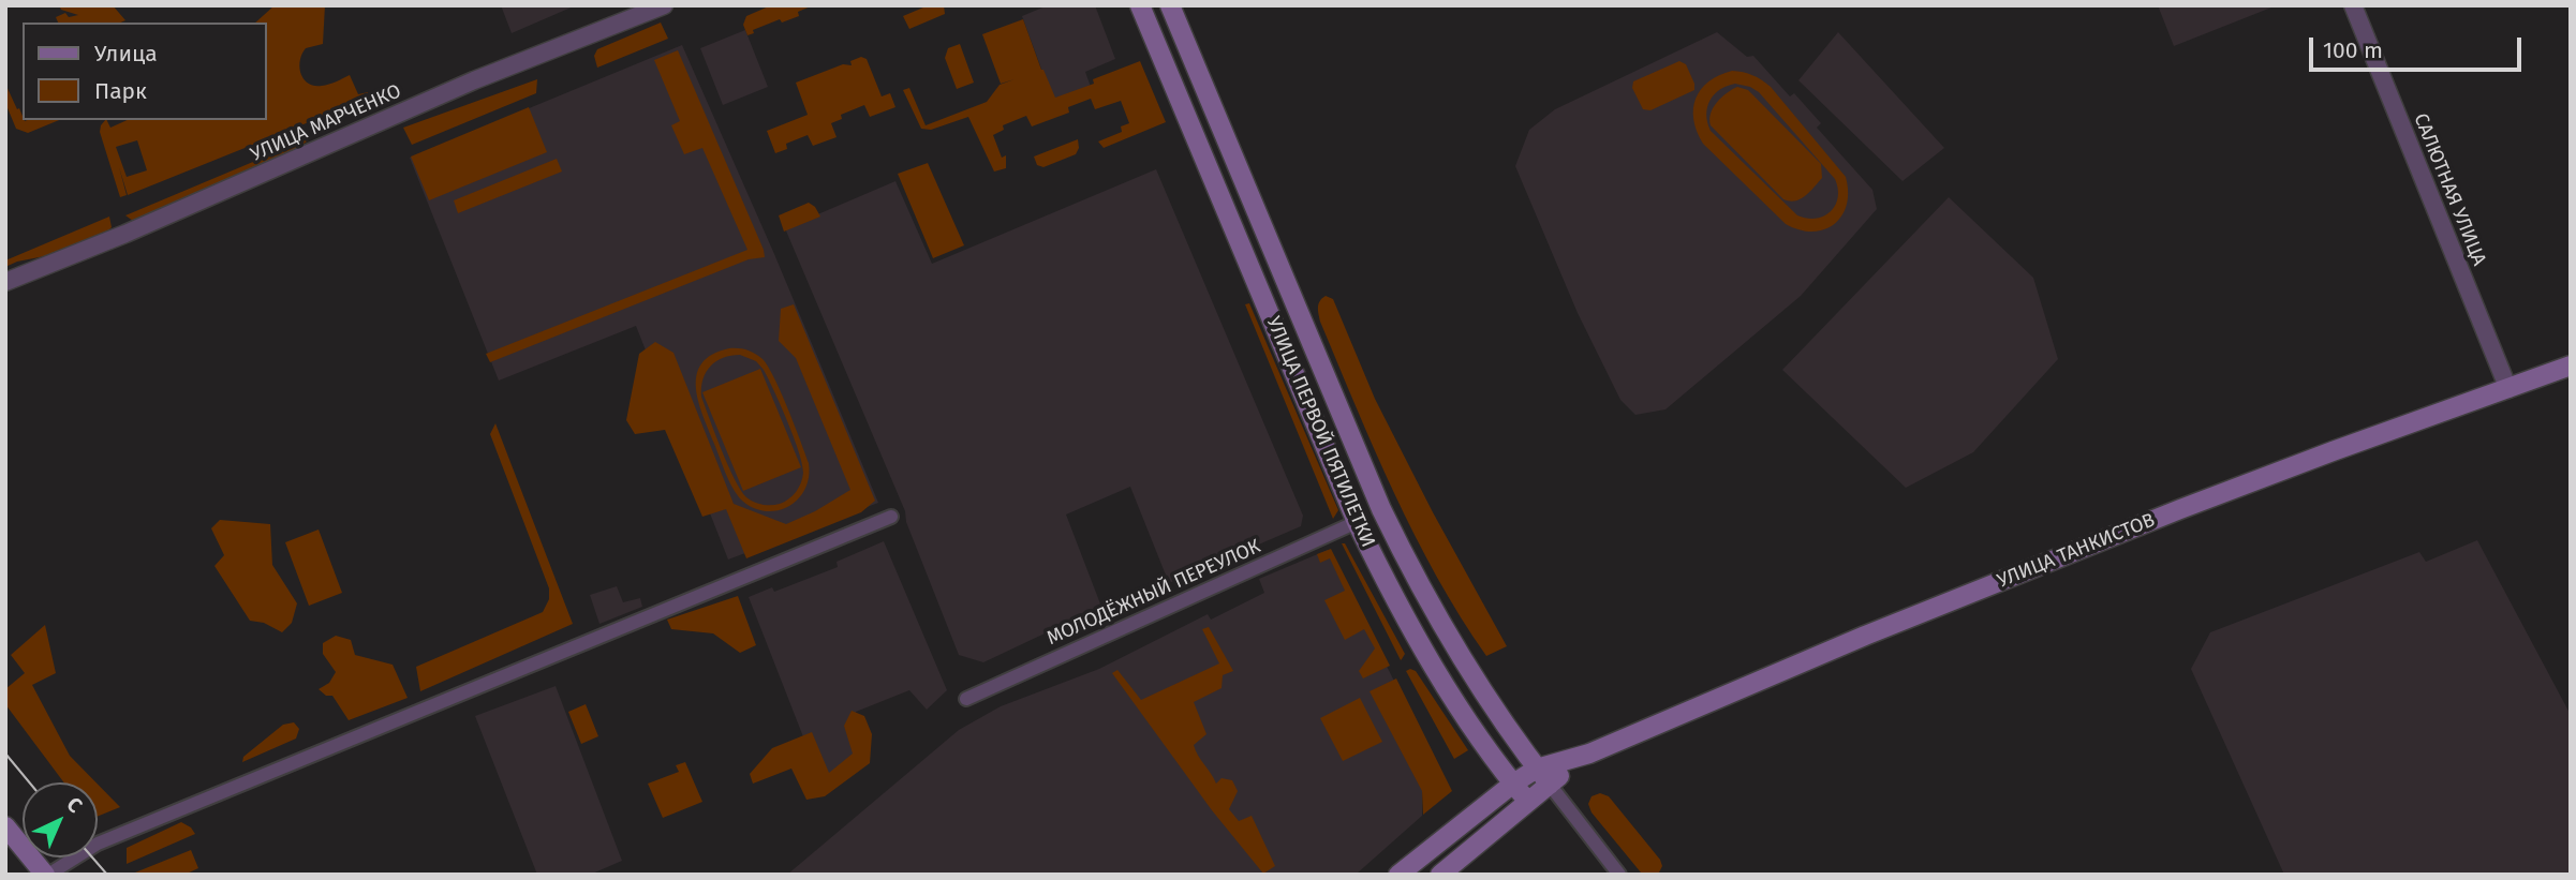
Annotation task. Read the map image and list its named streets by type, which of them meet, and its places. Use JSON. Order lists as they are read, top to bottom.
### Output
{
  "streets": {
    "main road": ["УЛИЦА ПЕРВОЙ ПЯТИЛЕТКИ", "УЛИЦА ТАНКИСТОВ"],
    "street": ["УЛИЦА МАРЧЕНКО", "САЛЮТНАЯ УЛИЦА", "МОЛОДЁЖНЫЙ ПЕРЕУЛОК"]
  },
  "crossings": [
    ["САЛЮТНАЯ УЛИЦА", "УЛИЦА ТАНКИСТОВ"],
    ["УЛИЦА ПЕРВОЙ ПЯТИЛЕТКИ", "УЛИЦА ТАНКИСТОВ"],
    ["УЛИЦА ПЕРВОЙ ПЯТИЛЕТКИ", "МОЛОДЁЖНЫЙ ПЕРЕУЛОК"]
  ],
  "legend": ["Улица", "Парк"],
  "scale_bar": "100 m",
  "north": "top right"
}
